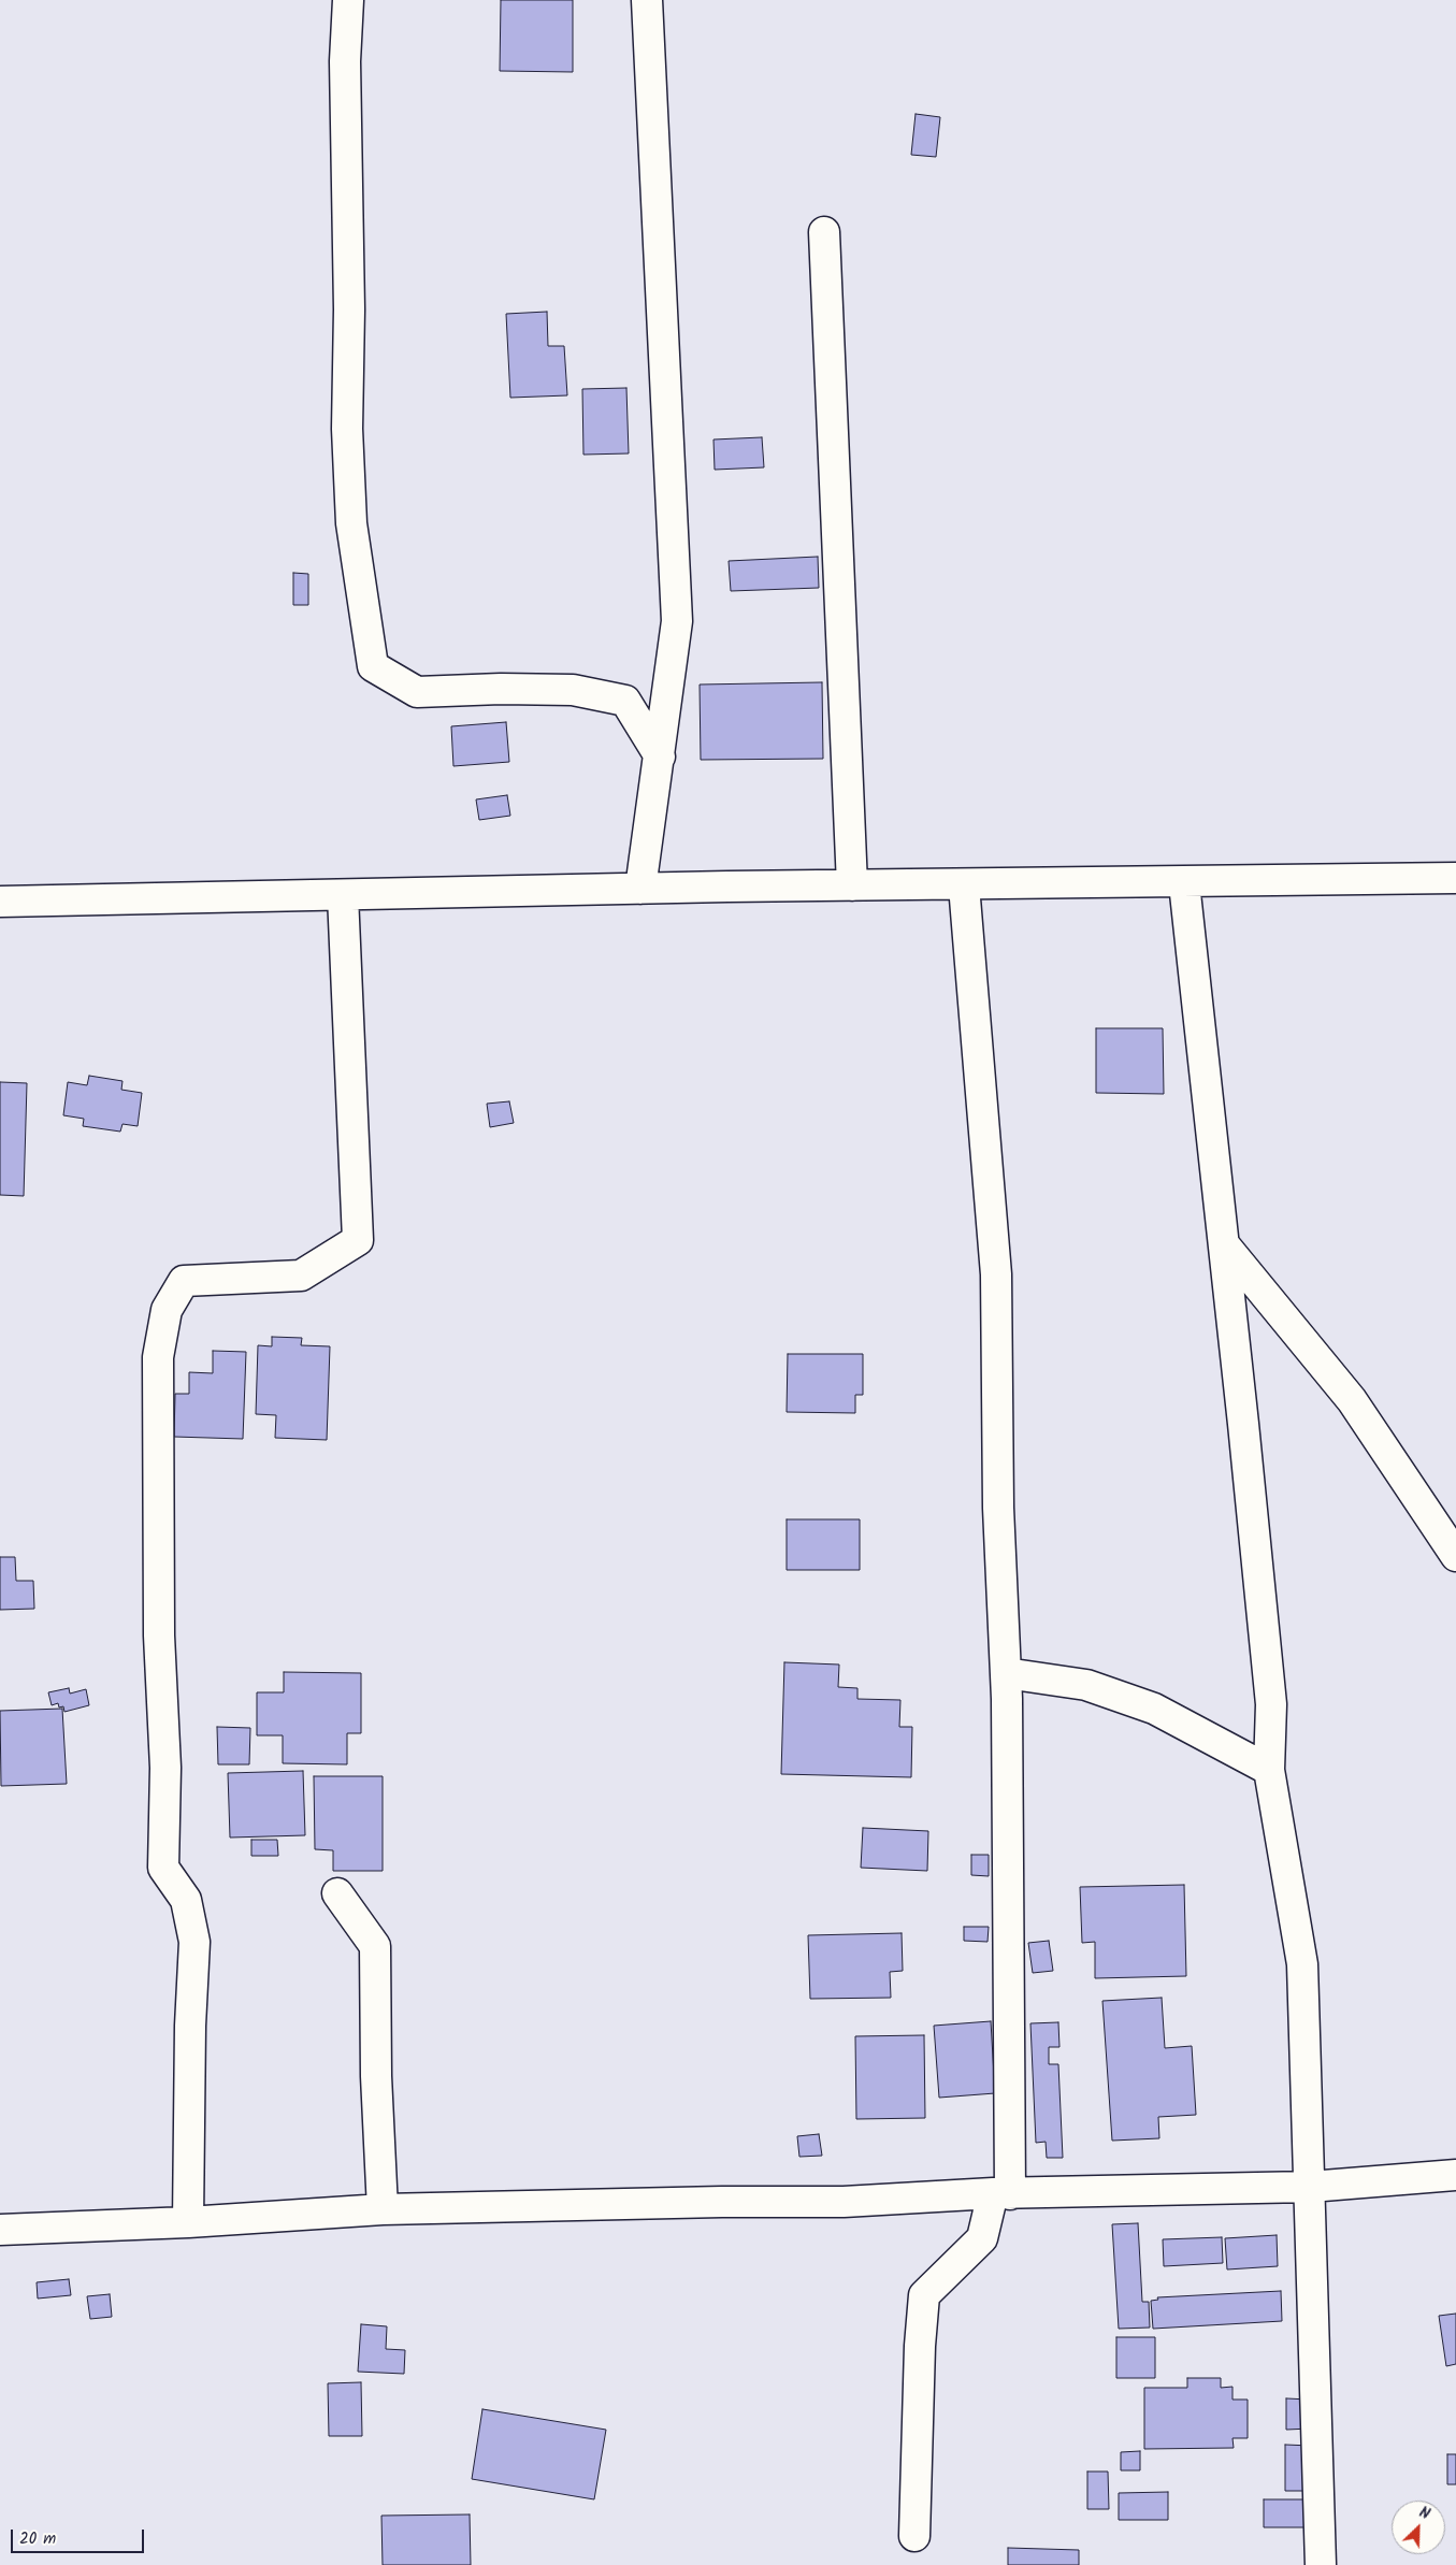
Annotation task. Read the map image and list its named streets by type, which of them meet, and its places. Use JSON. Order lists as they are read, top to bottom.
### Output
{
  "scale_bar": "20 m",
  "north": "top right"
}
